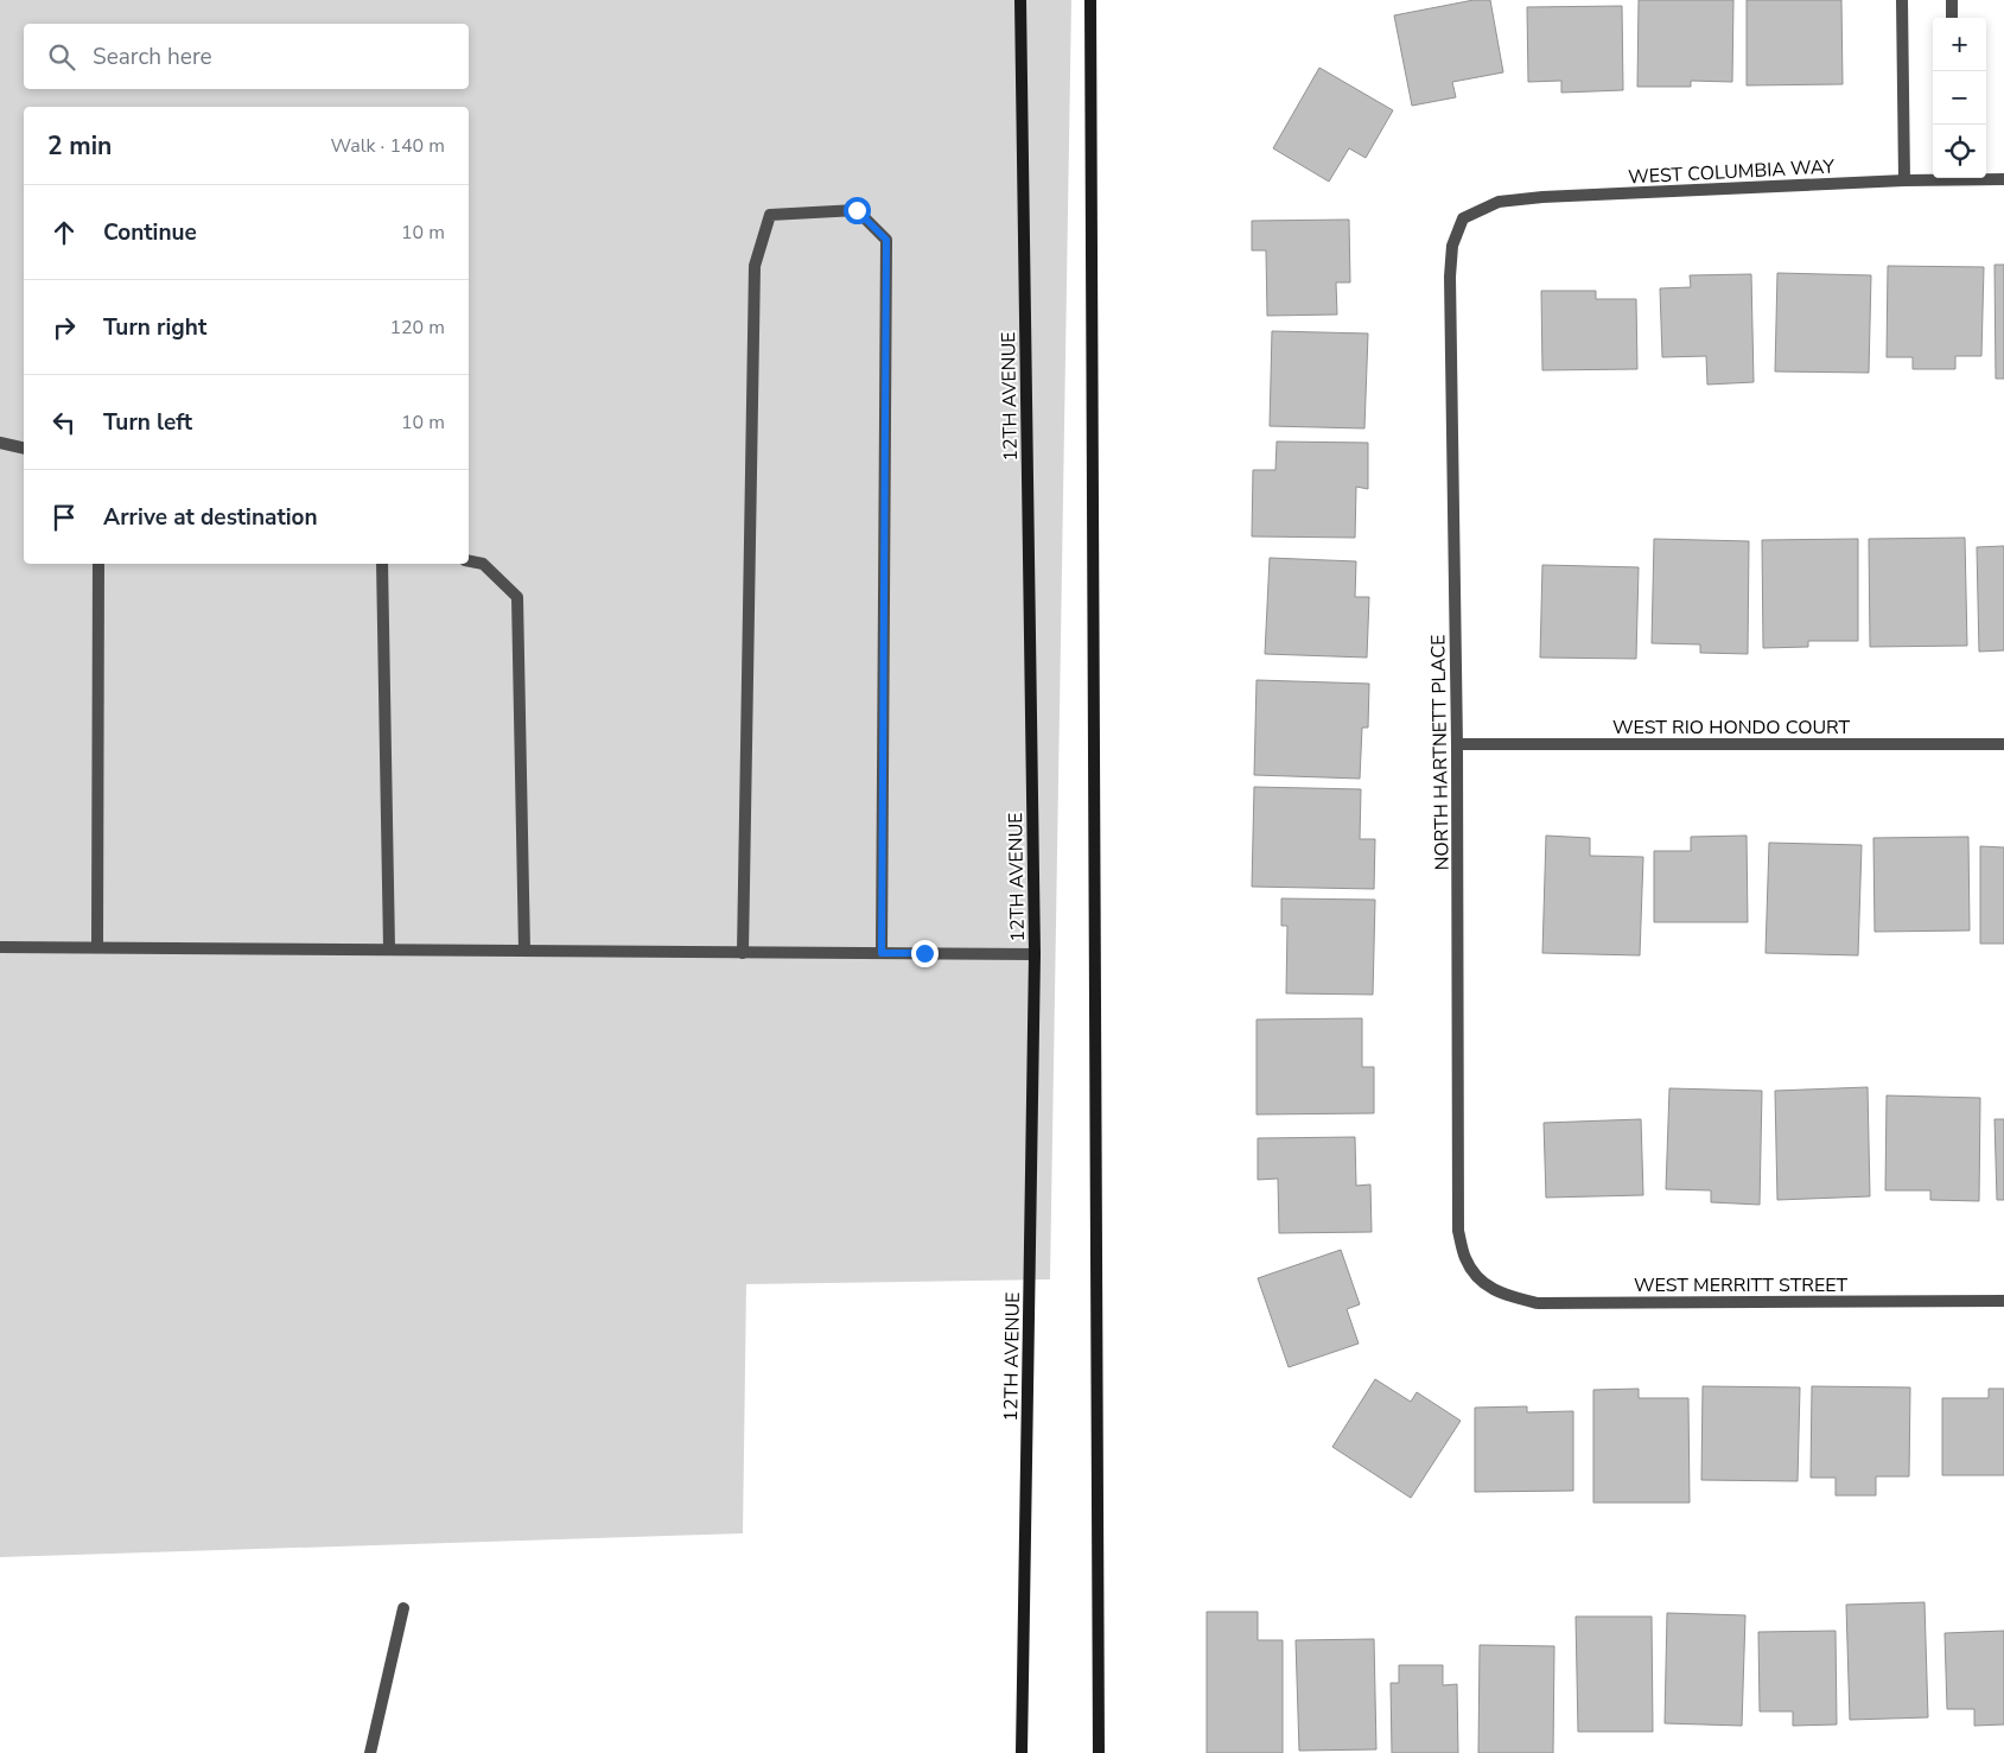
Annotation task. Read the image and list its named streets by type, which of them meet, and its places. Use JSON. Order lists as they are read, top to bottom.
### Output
{
  "streets": {
    "main road": ["12TH AVENUE"],
    "street": [
      "WEST COLUMBIA WAY",
      "WEST RIO HONDO COURT",
      "NORTH HARTNETT PLACE",
      "WEST MERRITT STREET"
    ]
  },
  "crossings": [
    ["WEST COLUMBIA WAY", "NORTH HARTNETT PLACE"],
    ["WEST RIO HONDO COURT", "NORTH HARTNETT PLACE"],
    ["NORTH HARTNETT PLACE", "WEST MERRITT STREET"]
  ],
  "page": {
    "map_buttons": ["+", "−"],
    "search": "Search here",
    "heading": ["2 min", "Walk · 140 m"],
    "list": [
      ["Continue", "10 m"],
      ["Turn right", "120 m"],
      ["Turn left", "10 m"],
      "Arrive at destination"
    ]
  }
}
